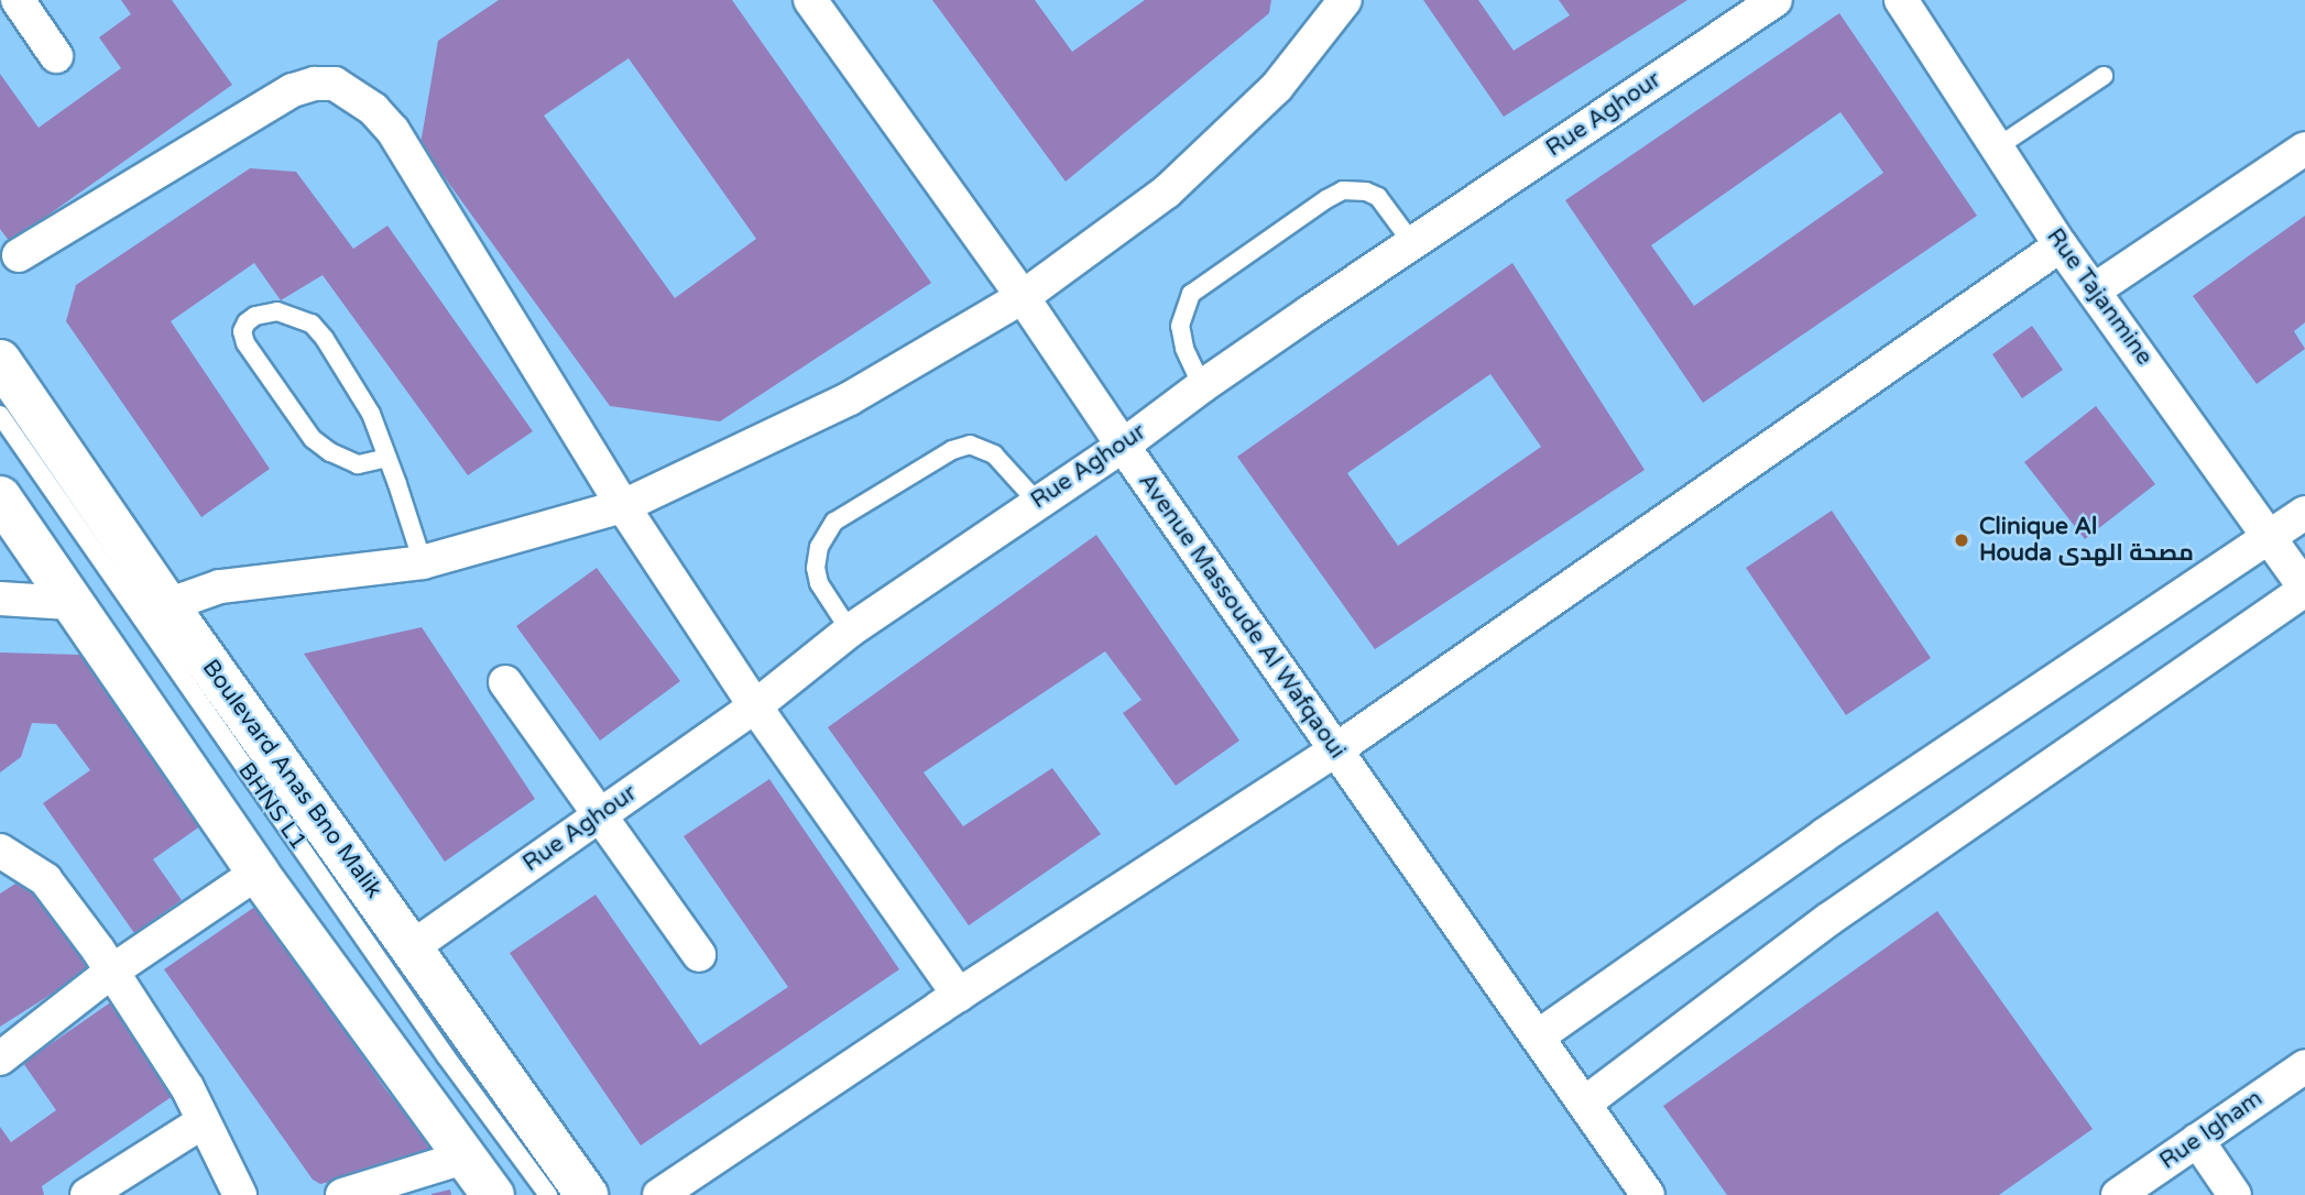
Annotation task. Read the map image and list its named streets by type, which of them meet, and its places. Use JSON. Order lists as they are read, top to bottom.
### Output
{
  "streets": {
    "street": [
      "Rue Aghour",
      "Rue Tajanmine",
      "Avenue Massoude Al Wafqaoui",
      "Boulevard Anas Bno Malik",
      "Rue Igham"
    ],
    "lane": ["BHNS L1"]
  },
  "crossings": [
    ["Rue Aghour", "Avenue Massoude Al Wafqaoui"],
    ["Rue Aghour", "Boulevard Anas Bno Malik"]
  ],
  "places": ["Clinique Al Houda مصحة الهدى"]
}
